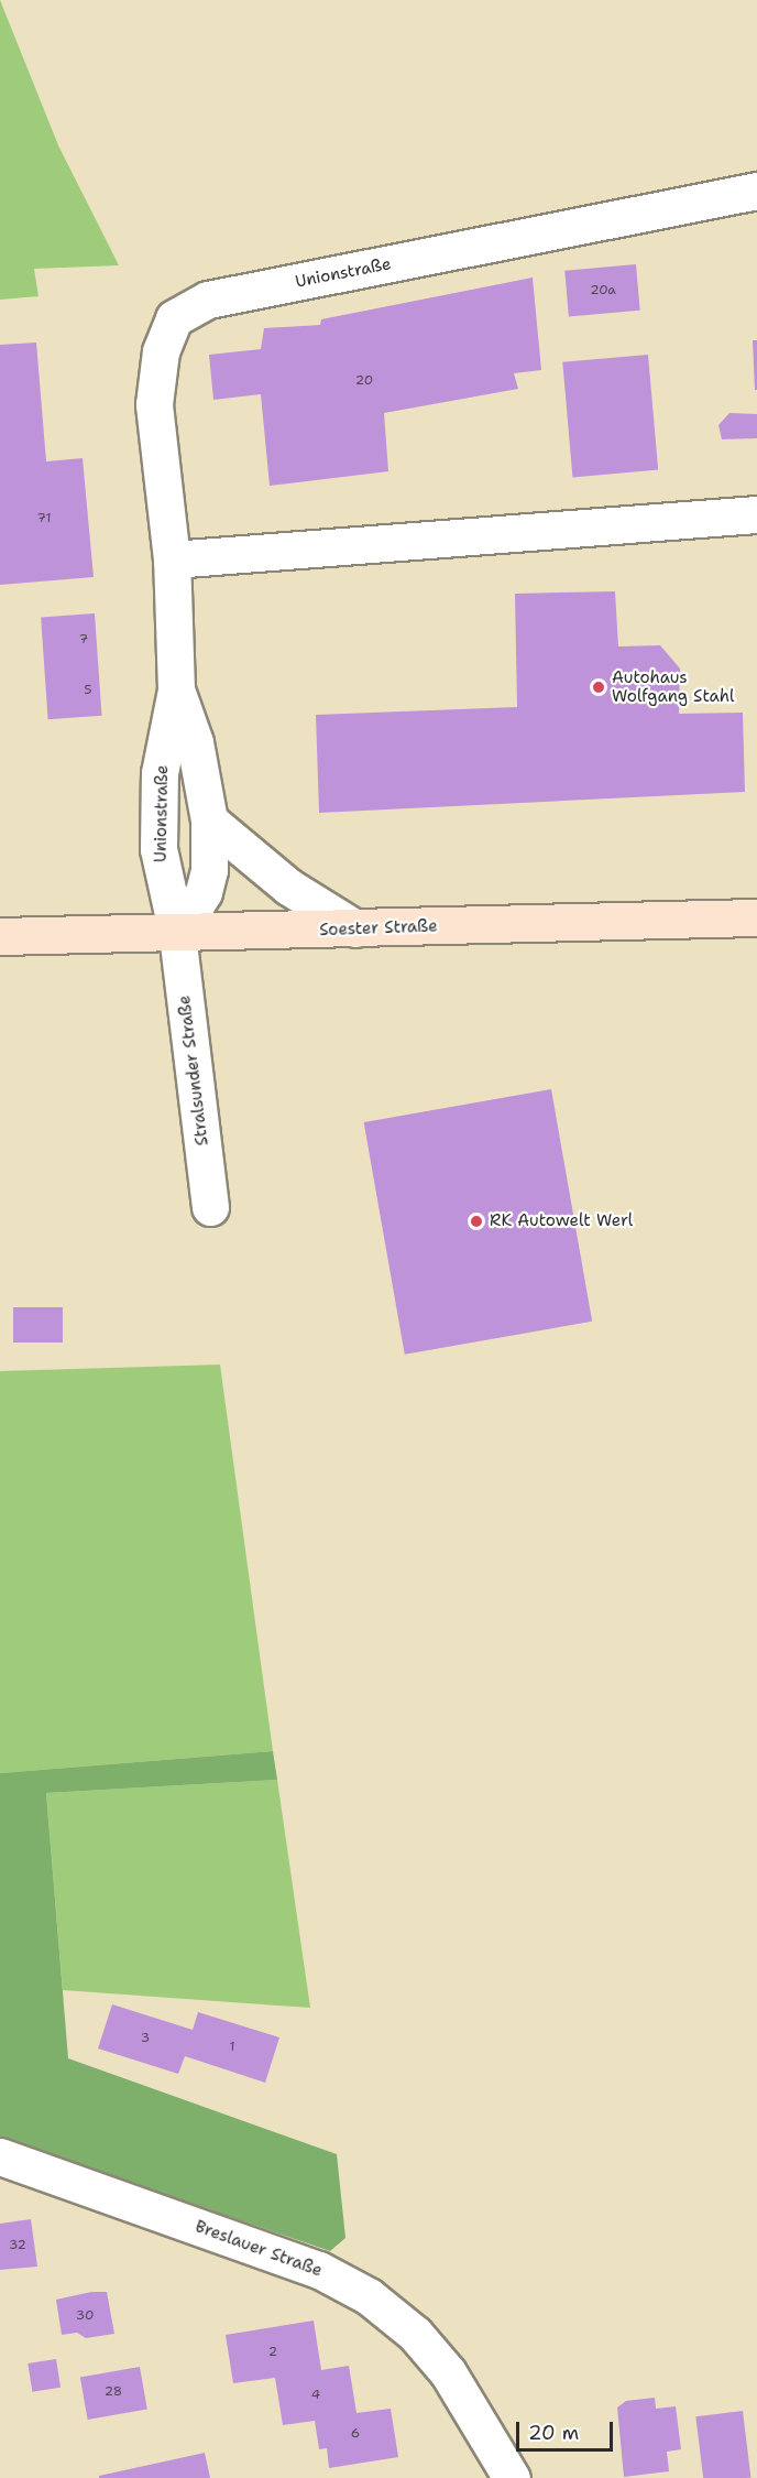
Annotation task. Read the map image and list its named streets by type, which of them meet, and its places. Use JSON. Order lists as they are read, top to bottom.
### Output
{
  "streets": {
    "main road": ["Soester Straße"],
    "street": ["Unionstraße", "Stralsunder Straße", "Breslauer Straße"]
  },
  "crossings": [
    ["Unionstraße", "Soester Straße"],
    ["Unionstraße", "Stralsunder Straße"],
    ["Soester Straße", "Stralsunder Straße"]
  ],
  "places": ["Autohaus Wolfgang Stahl", "RK Autowelt Werl"],
  "house_numbers": [
    "20a",
    "20",
    "71",
    "7",
    "5",
    "3",
    "1",
    "32",
    "30",
    "2",
    "28",
    "4",
    "6"
  ],
  "scale_bar": "20 m"
}
